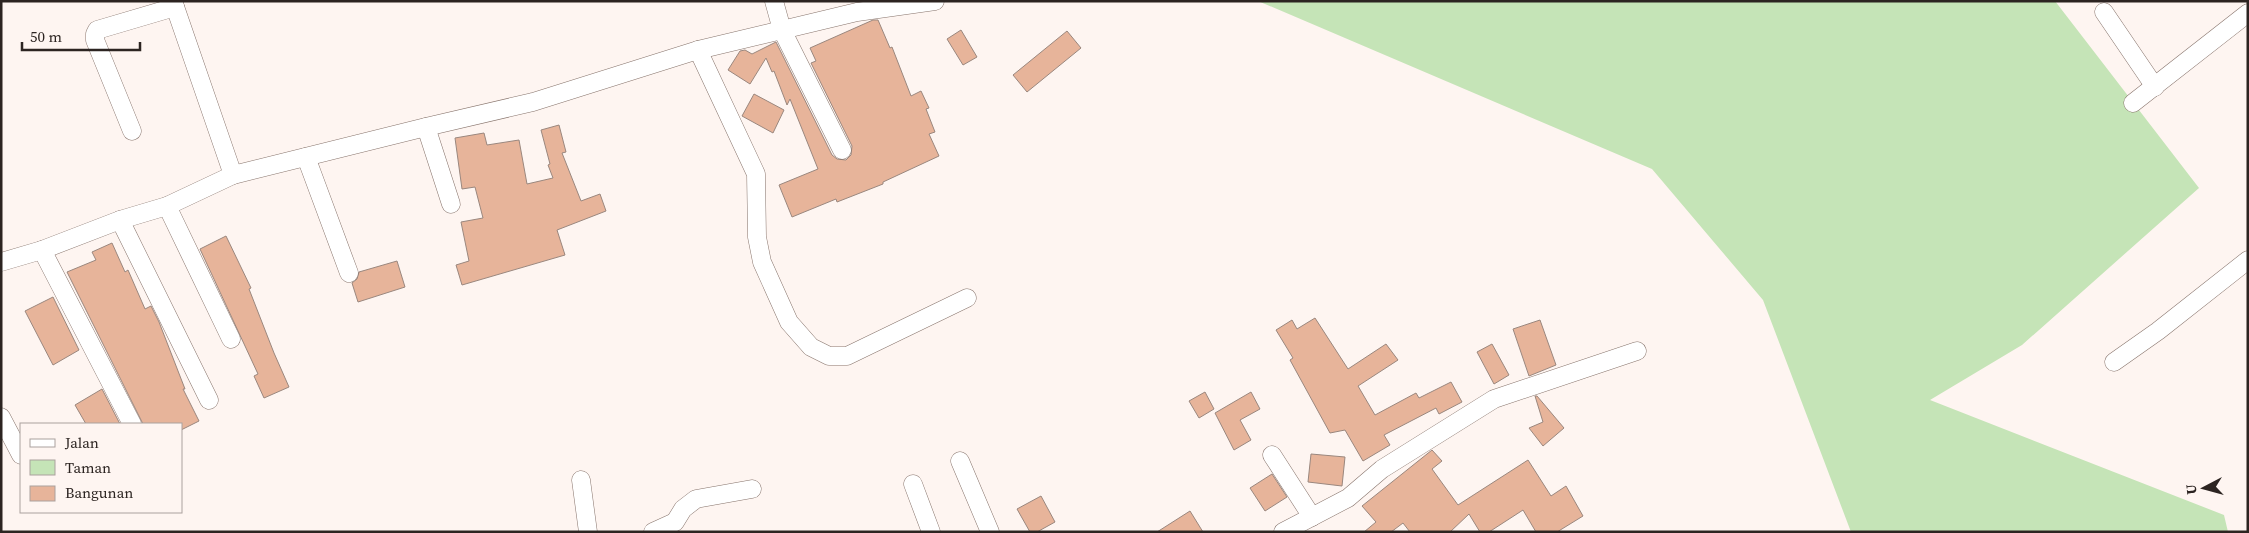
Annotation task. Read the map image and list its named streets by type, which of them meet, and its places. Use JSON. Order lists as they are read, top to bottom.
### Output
{
  "legend": ["Jalan", "Taman", "Bangunan"],
  "scale_bar": "50 m",
  "north": "left"
}
